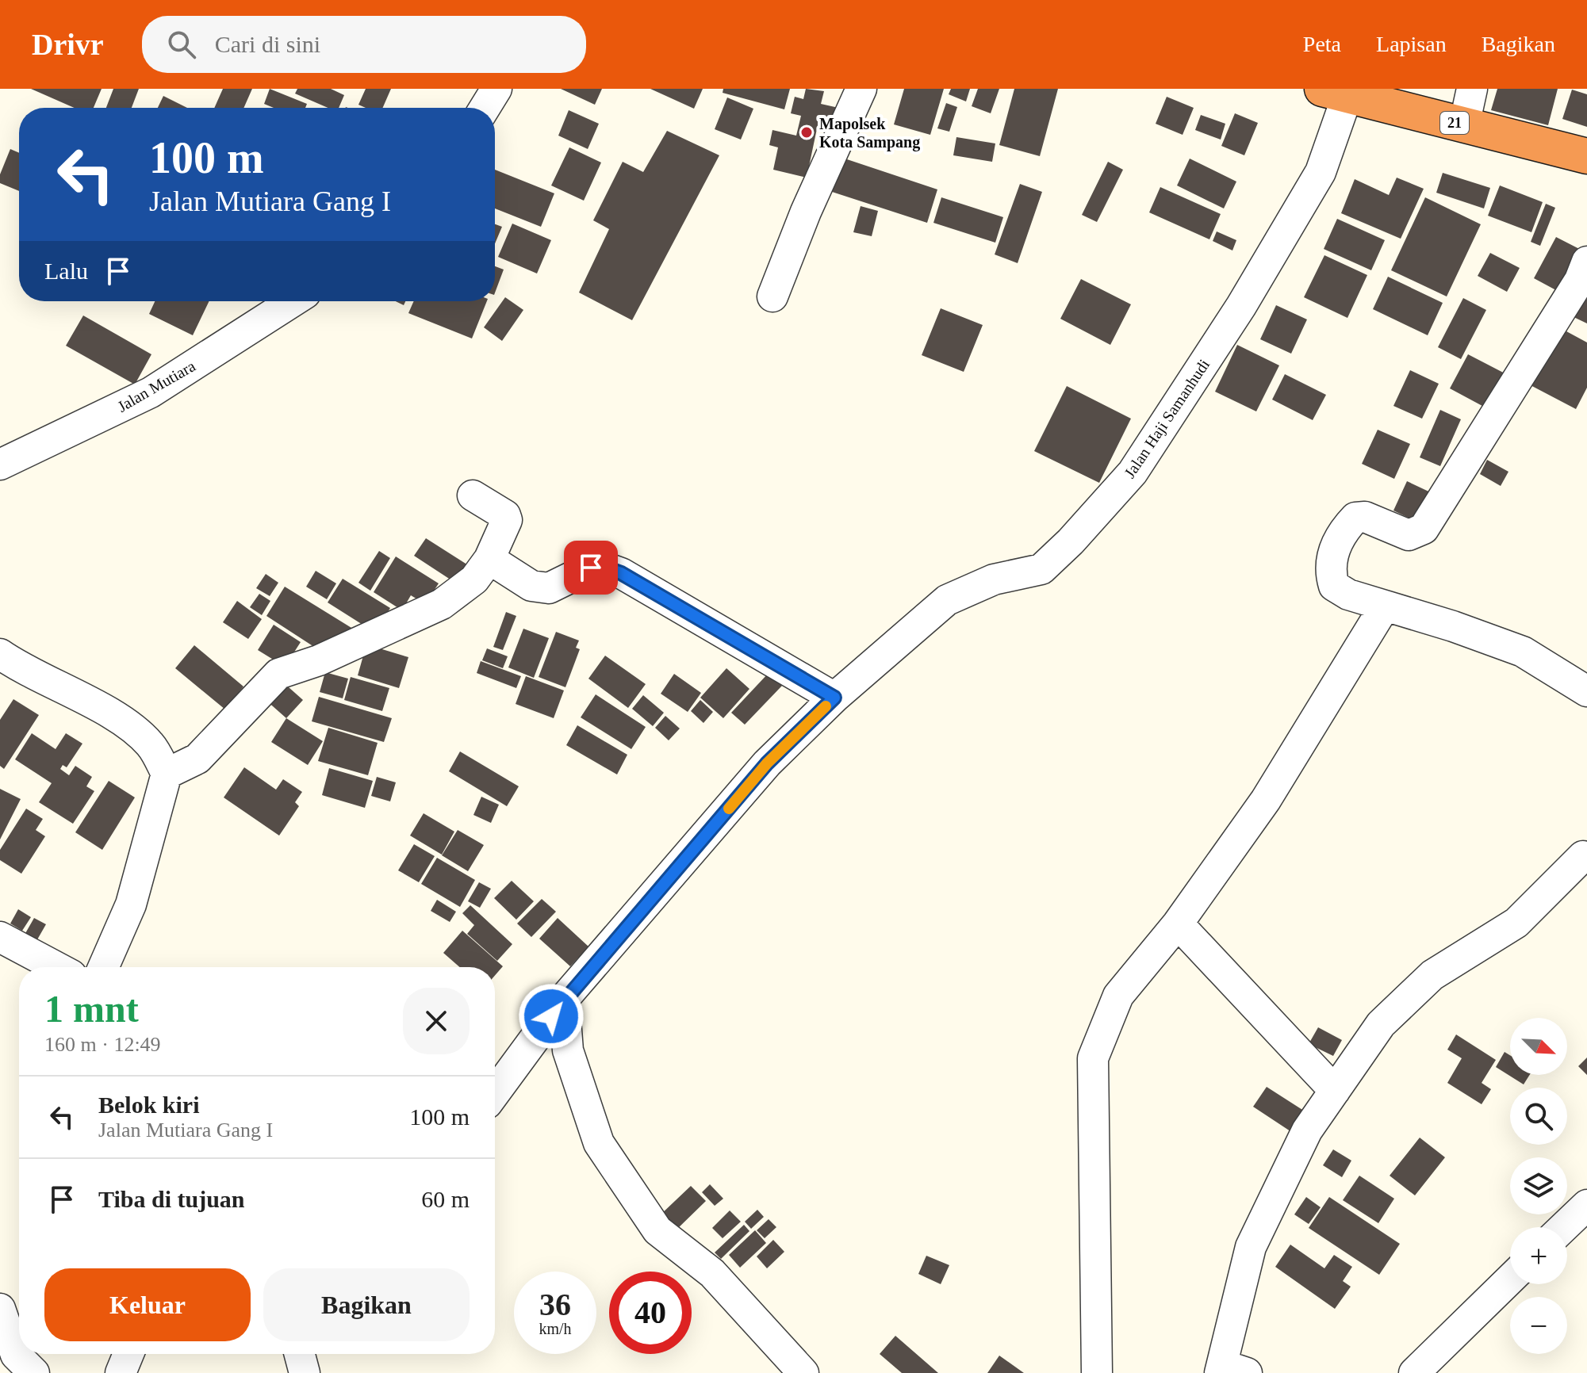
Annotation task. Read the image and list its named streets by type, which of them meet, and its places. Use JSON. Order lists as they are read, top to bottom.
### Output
{
  "streets": {
    "highway": ["21"],
    "street": ["Jalan Mutiara", "Jalan Haji Samanhudi"]
  },
  "crossings": [
    ["21", "Jalan Haji Samanhudi"]
  ],
  "places": ["Mapolsek Kota Sampang"],
  "north": "bottom right",
  "page": {
    "header": "Drivr",
    "search": "Cari di sini",
    "nav": ["Peta", "Lapisan", "Bagikan"],
    "turn": ["100 m", "Jalan Mutiara Gang I"],
    "then": "Lalu",
    "heading": ["1 mnt", "160 m · 12:49"],
    "map_buttons": ["+", "−"],
    "list": [
      {
        "name": "Belok kiri",
        "note": "Jalan Mutiara Gang I",
        "value": "100 m"
      },
      {
        "name": "Tiba di tujuan",
        "value": "60 m"
      }
    ],
    "buttons": ["Keluar", "Bagikan"],
    "speed": "36 km/h",
    "limit": "40"
  }
}
